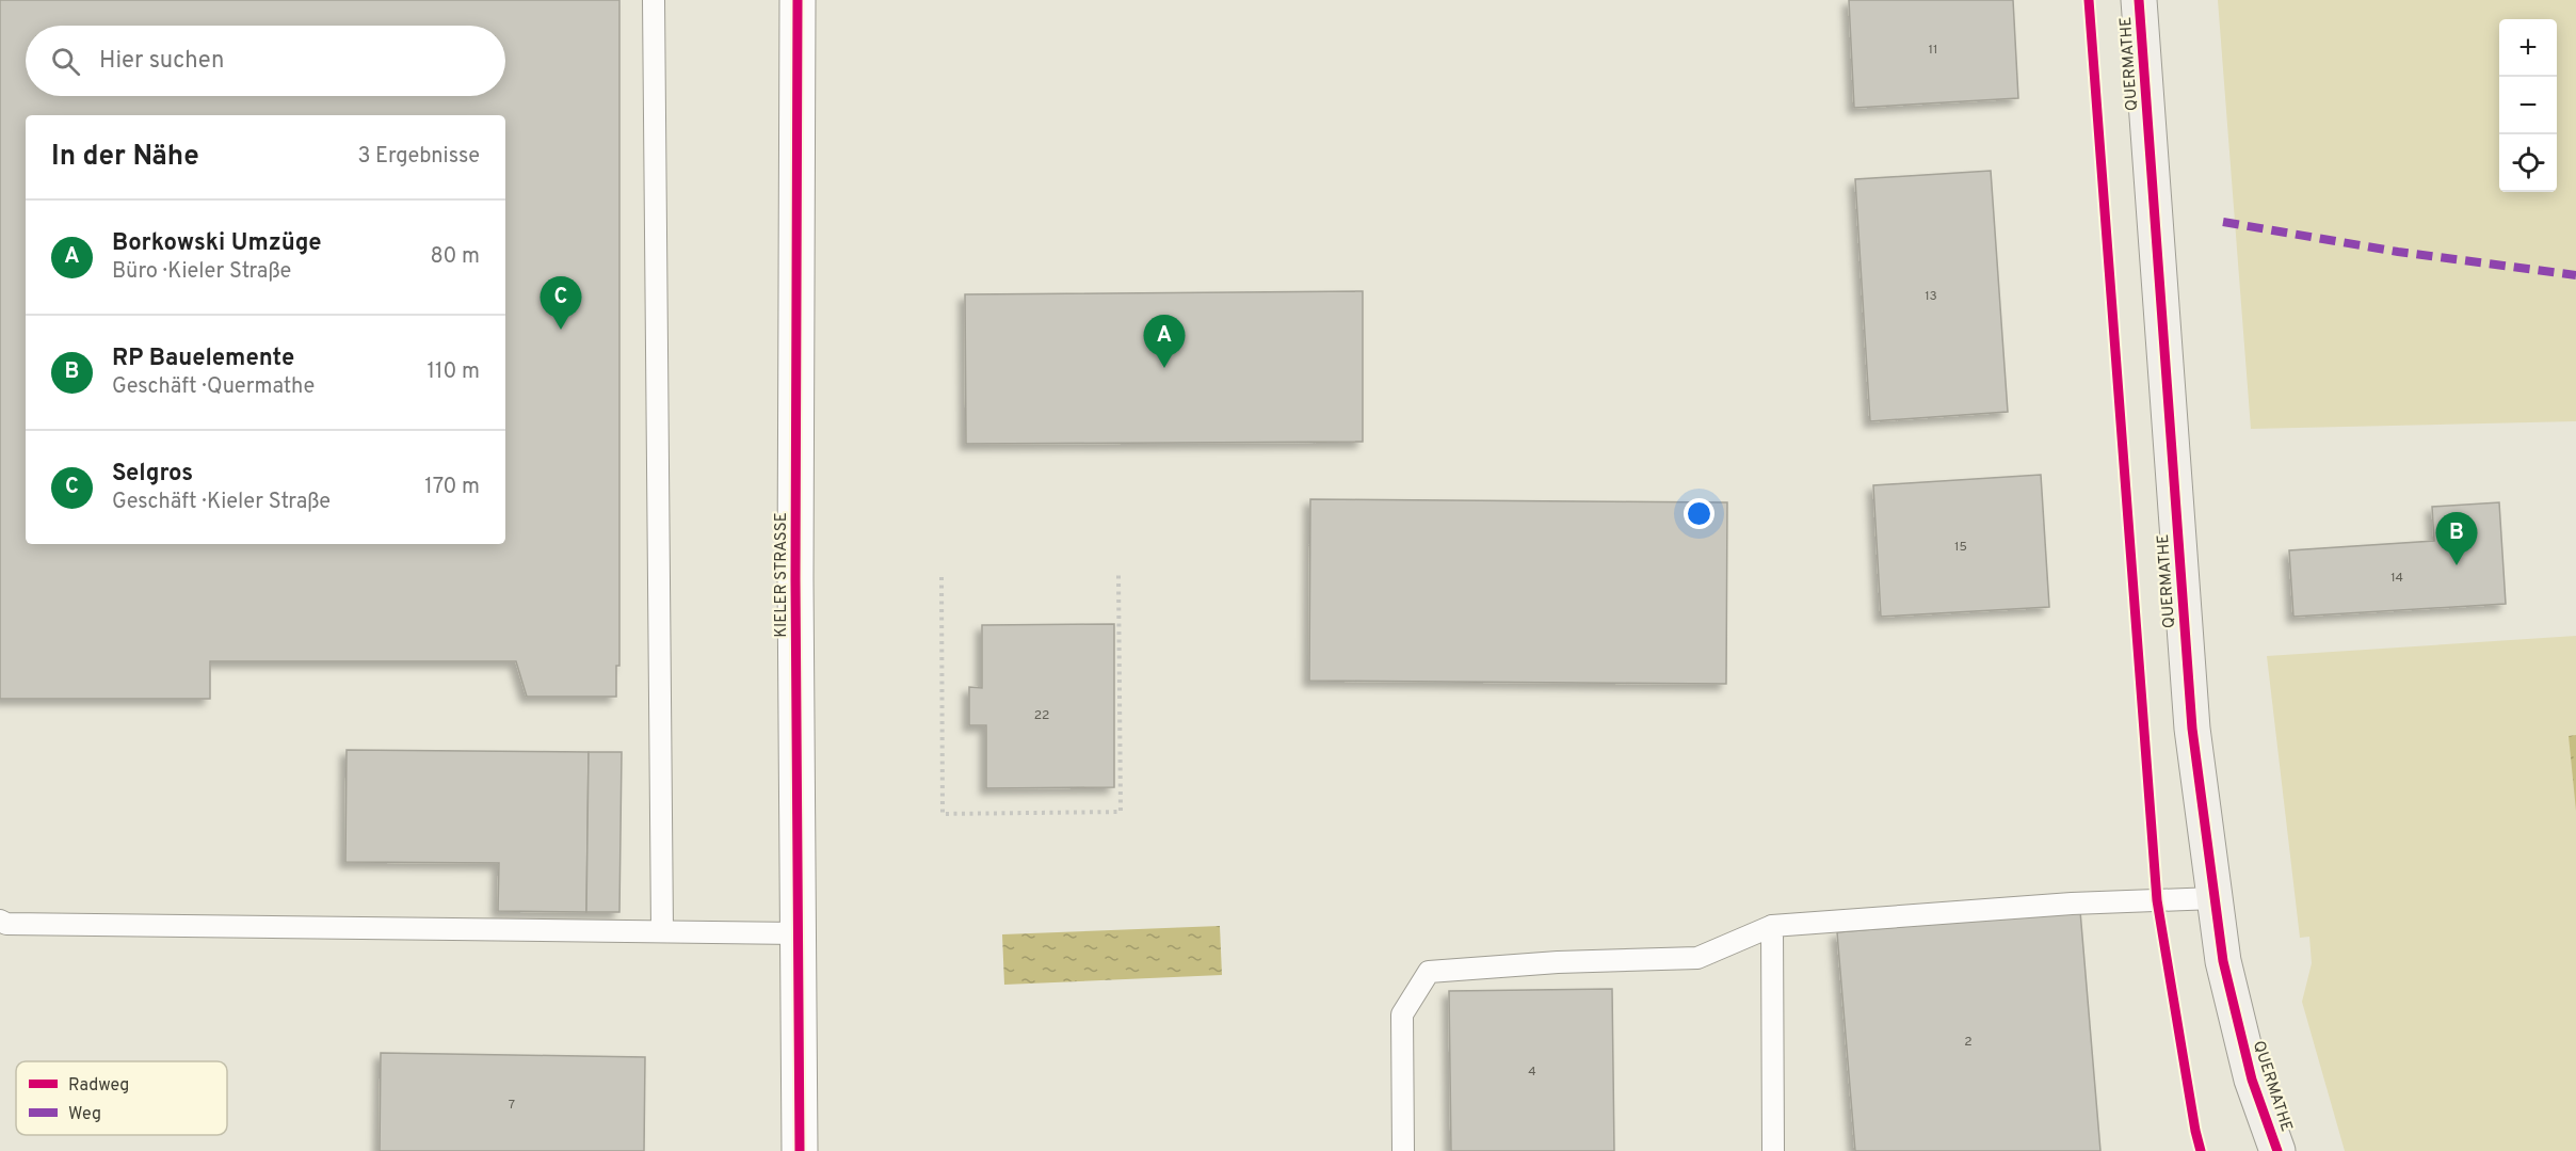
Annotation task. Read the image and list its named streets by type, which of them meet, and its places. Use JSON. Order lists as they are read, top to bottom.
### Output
{
  "streets": {
    "main road": ["QUERMATHE"],
    "street": ["KIELER STRASSE"]
  },
  "house_numbers": [
    "11",
    "13",
    "15",
    "14",
    "22",
    "2",
    "4",
    "7"
  ],
  "legend": ["Radweg", "Weg"],
  "page": {
    "map_buttons": ["+", "−"],
    "search": "Hier suchen",
    "heading": ["In der Nähe", "3 Ergebnisse"],
    "list": [
      {
        "mark": "A",
        "name": "Borkowski Umzüge",
        "note": "Büro · Kieler Straße",
        "value": "80 m"
      },
      {
        "mark": "B",
        "name": "RP Bauelemente",
        "note": "Geschäft · Quermathe",
        "value": "110 m"
      },
      {
        "mark": "C",
        "name": "Selgros",
        "note": "Geschäft · Kieler Straße",
        "value": "170 m"
      }
    ],
    "pins": ["C", "A", "B"]
  }
}
